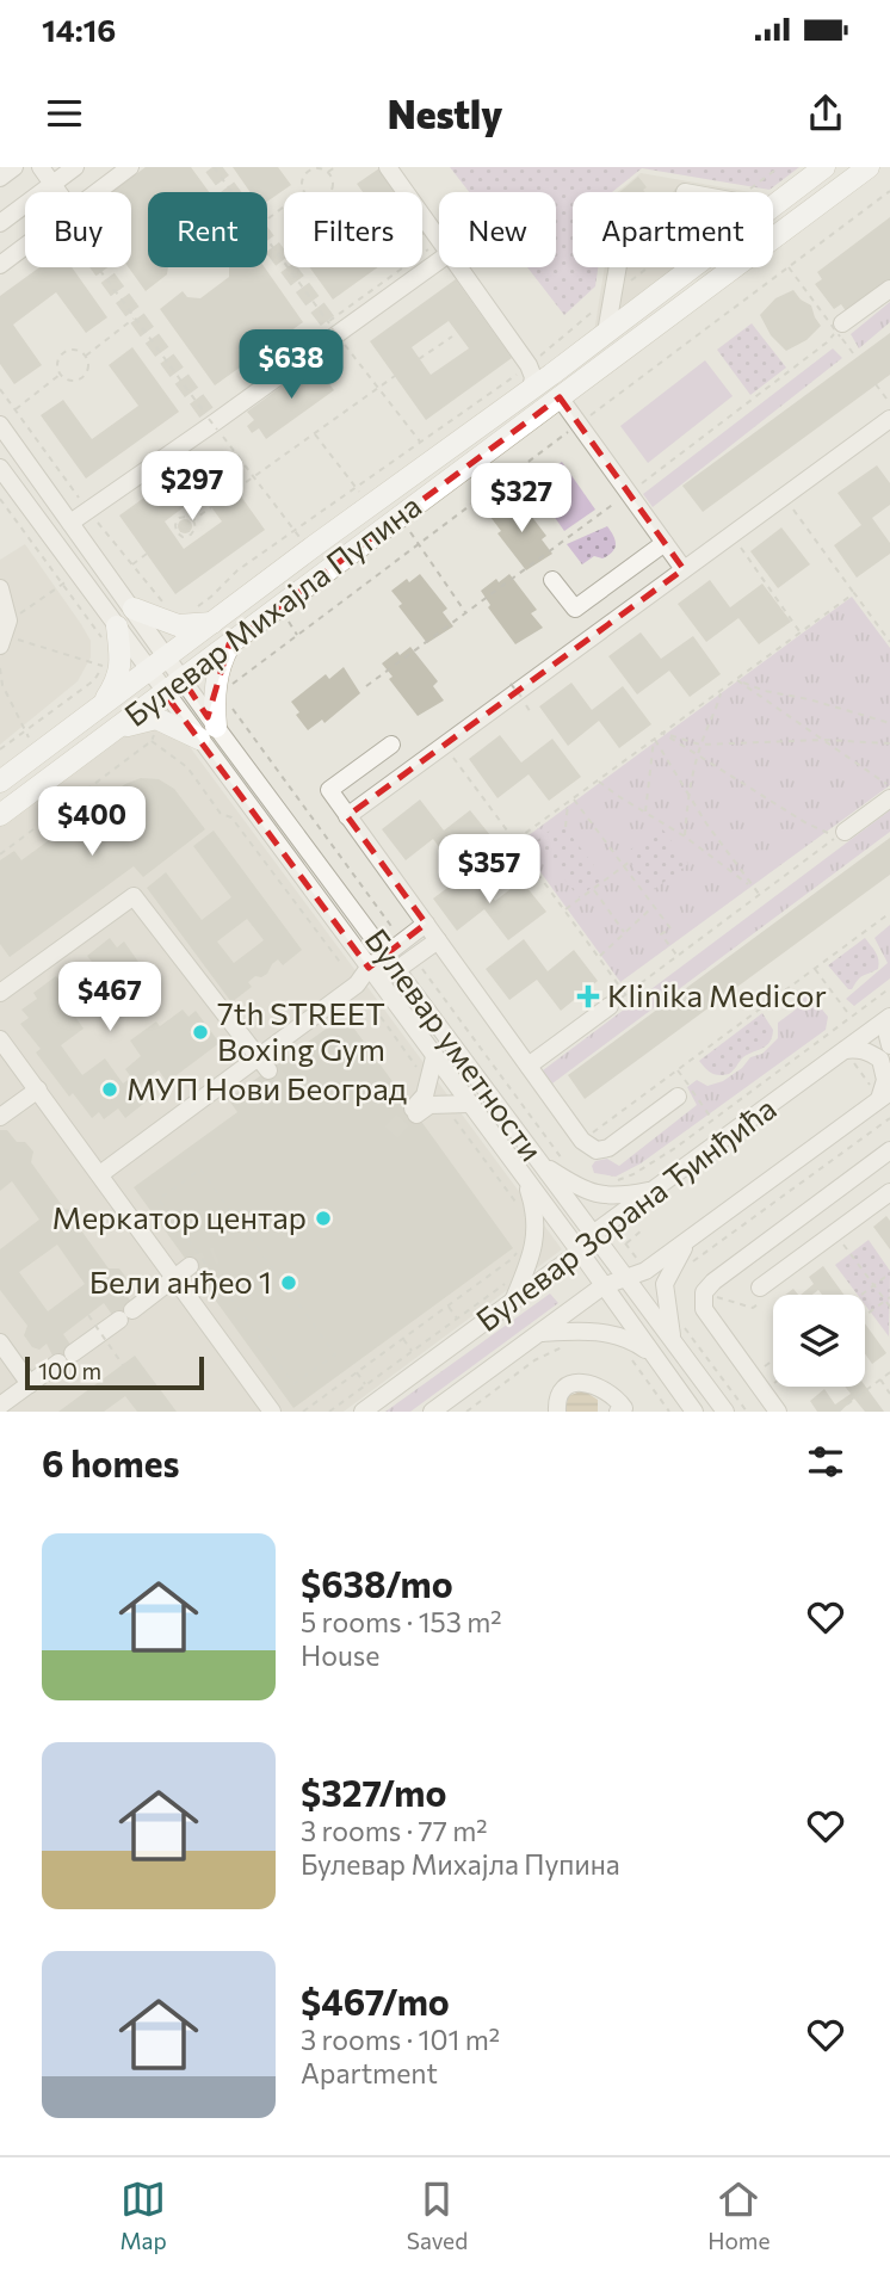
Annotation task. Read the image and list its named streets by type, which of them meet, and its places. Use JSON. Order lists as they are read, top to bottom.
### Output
{
  "streets": {
    "main road": ["Булевар Михајла Пупина"],
    "street": ["Булевар уметности", "Булевар Зорана Ђинђића"]
  },
  "crossings": [
    ["Булевар Михајла Пупина", "Булевар уметности"],
    ["Булевар уметности", "Булевар Зорана Ђинђића"]
  ],
  "places": {
    "health": ["Klinika Medicor"],
    "other": [
      "7th STREET Boxing Gym",
      "МУП Нови Београд",
      "Меркатор центар",
      "Бели анђео 1"
    ]
  },
  "scale_bar": "100 m",
  "page": {
    "status": "14:16",
    "header": "Nestly",
    "chip": [
      "Buy",
      "Rent",
      "Filters",
      "New",
      "Apartment"
    ],
    "price": [
      "$638",
      "$297",
      "$327",
      "$400",
      "$357",
      "$467"
    ],
    "scale": "100 m",
    "heading": "6 homes",
    "list": [
      {
        "name": "$638/mo",
        "note": "5 rooms · 153 m² · House"
      },
      {
        "name": "$327/mo",
        "note": "3 rooms · 77 m² · Булевар Михајла Пупина"
      },
      {
        "name": "$467/mo",
        "note": "3 rooms · 101 m² · Apartment"
      }
    ],
    "tabs": ["Map", "Saved", "Home"]
  }
}
